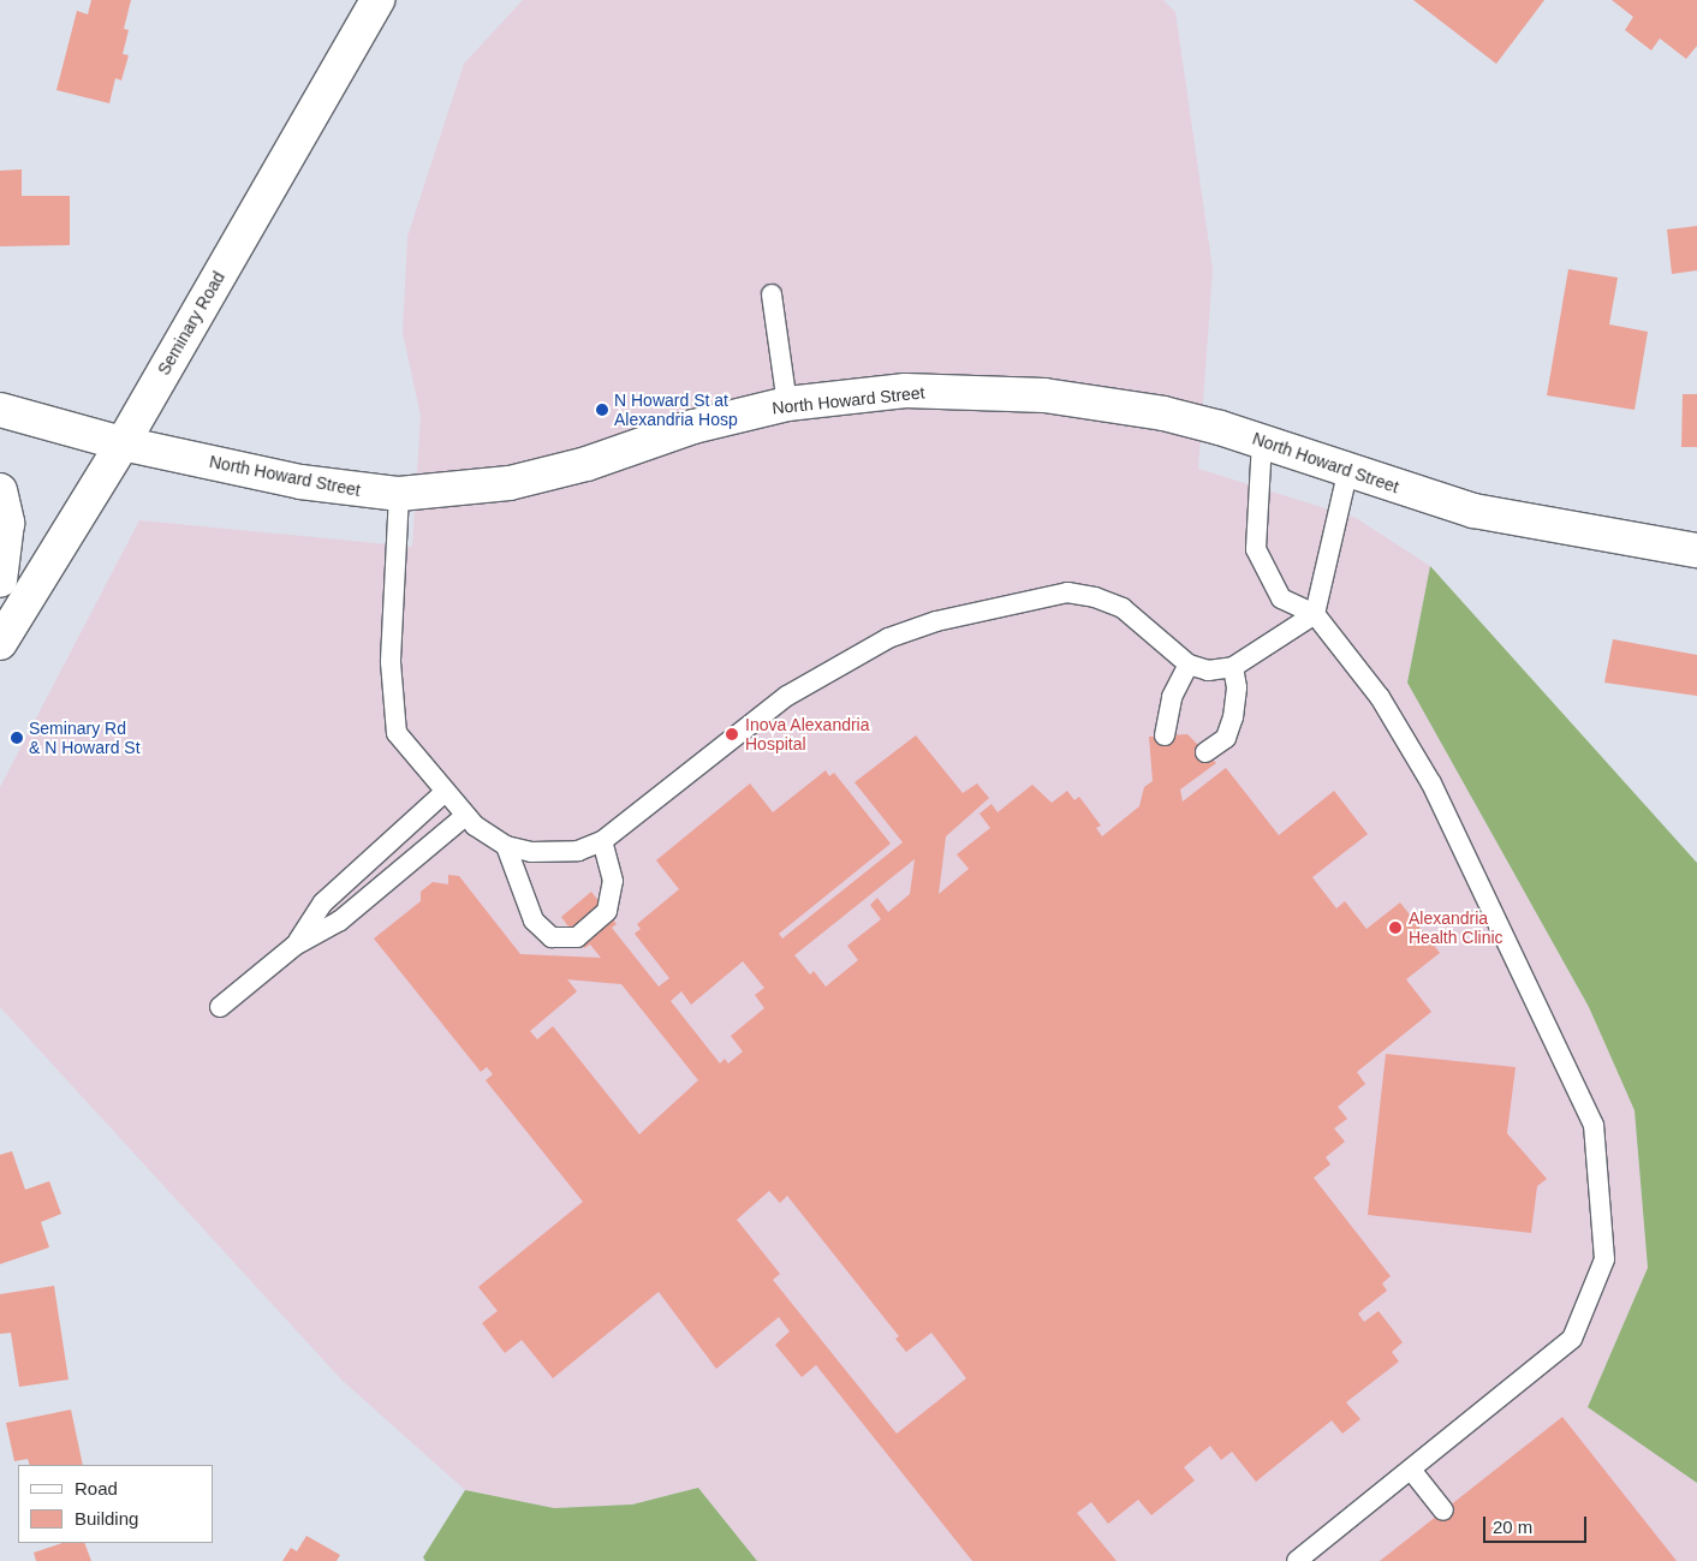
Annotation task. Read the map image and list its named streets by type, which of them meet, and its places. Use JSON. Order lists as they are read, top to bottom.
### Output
{
  "streets": {
    "street": ["Seminary Road", "North Howard Street"]
  },
  "crossings": [
    ["Seminary Road", "North Howard Street"]
  ],
  "places": [
    "N Howard St at Alexandria Hosp",
    "Inova Alexandria Hospital",
    "Seminary Rd & N Howard St",
    "Alexandria Health Clinic"
  ],
  "legend": ["Road", "Building"],
  "scale_bar": "20 m"
}
